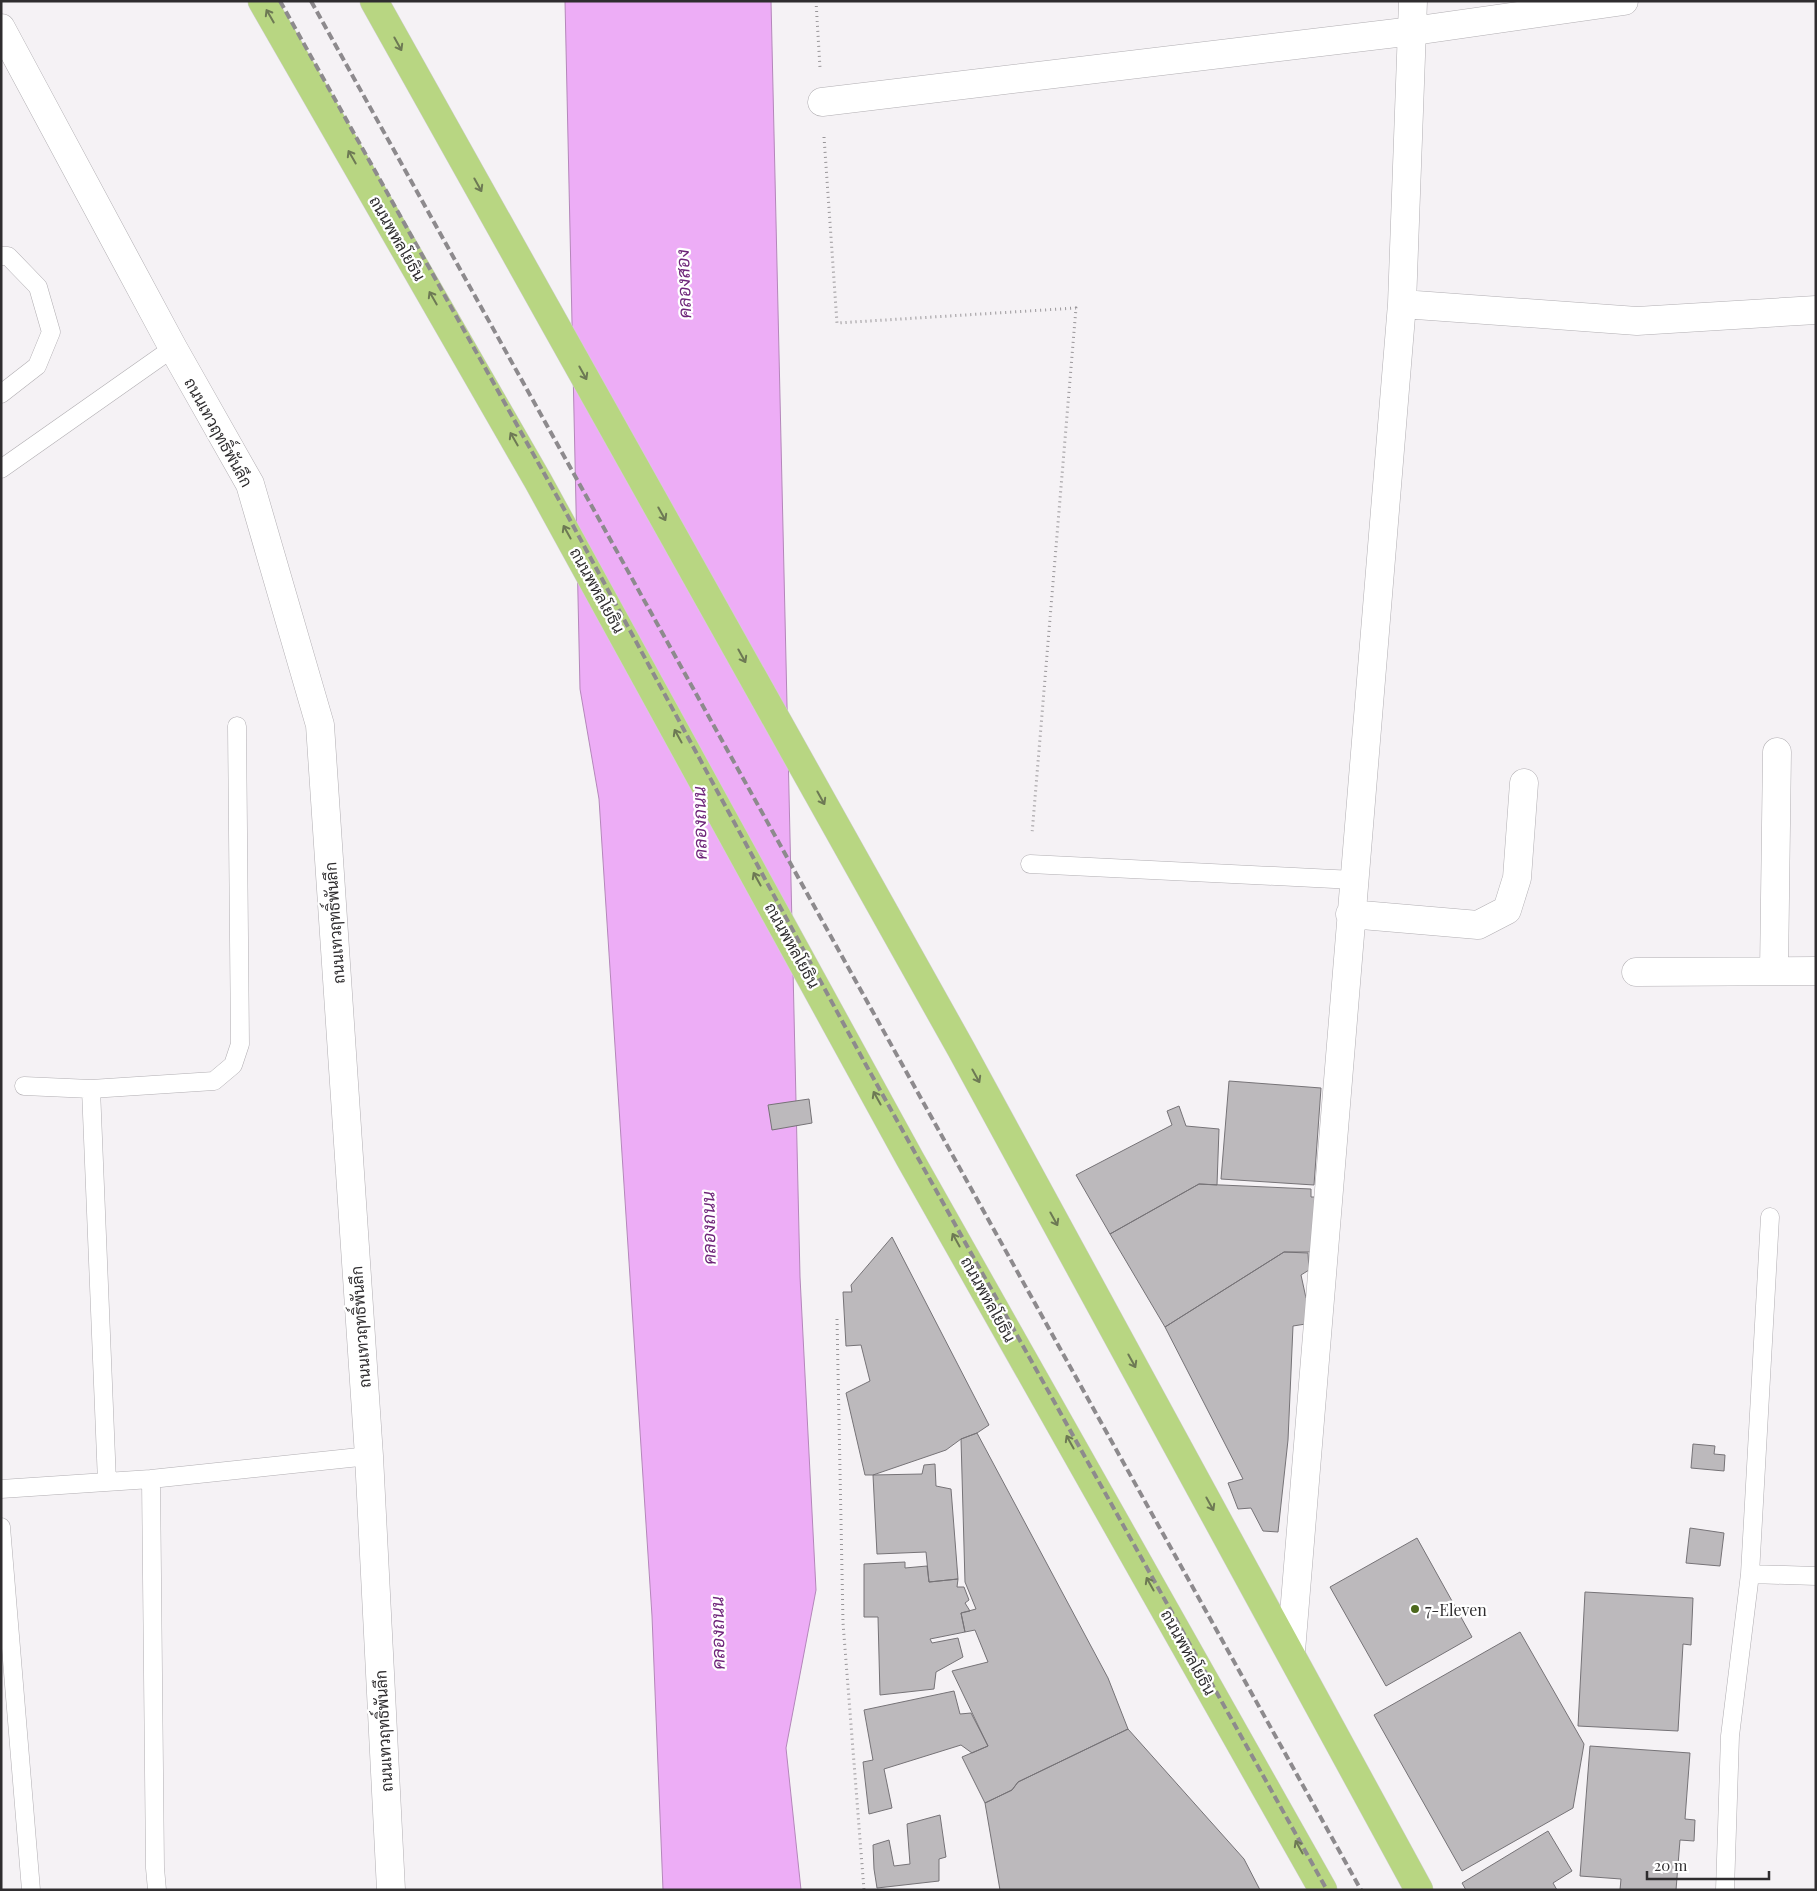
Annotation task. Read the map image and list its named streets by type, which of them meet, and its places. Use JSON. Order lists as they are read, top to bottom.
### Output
{
  "streets": {
    "main road": ["ถนนพหลโยธิน"],
    "street": ["ถนนเทวฤทธิ์พันลึก"]
  },
  "water": ["คลองสอง", "คลองถนน"],
  "places": ["7-Eleven"],
  "scale_bar": "20 m"
}
